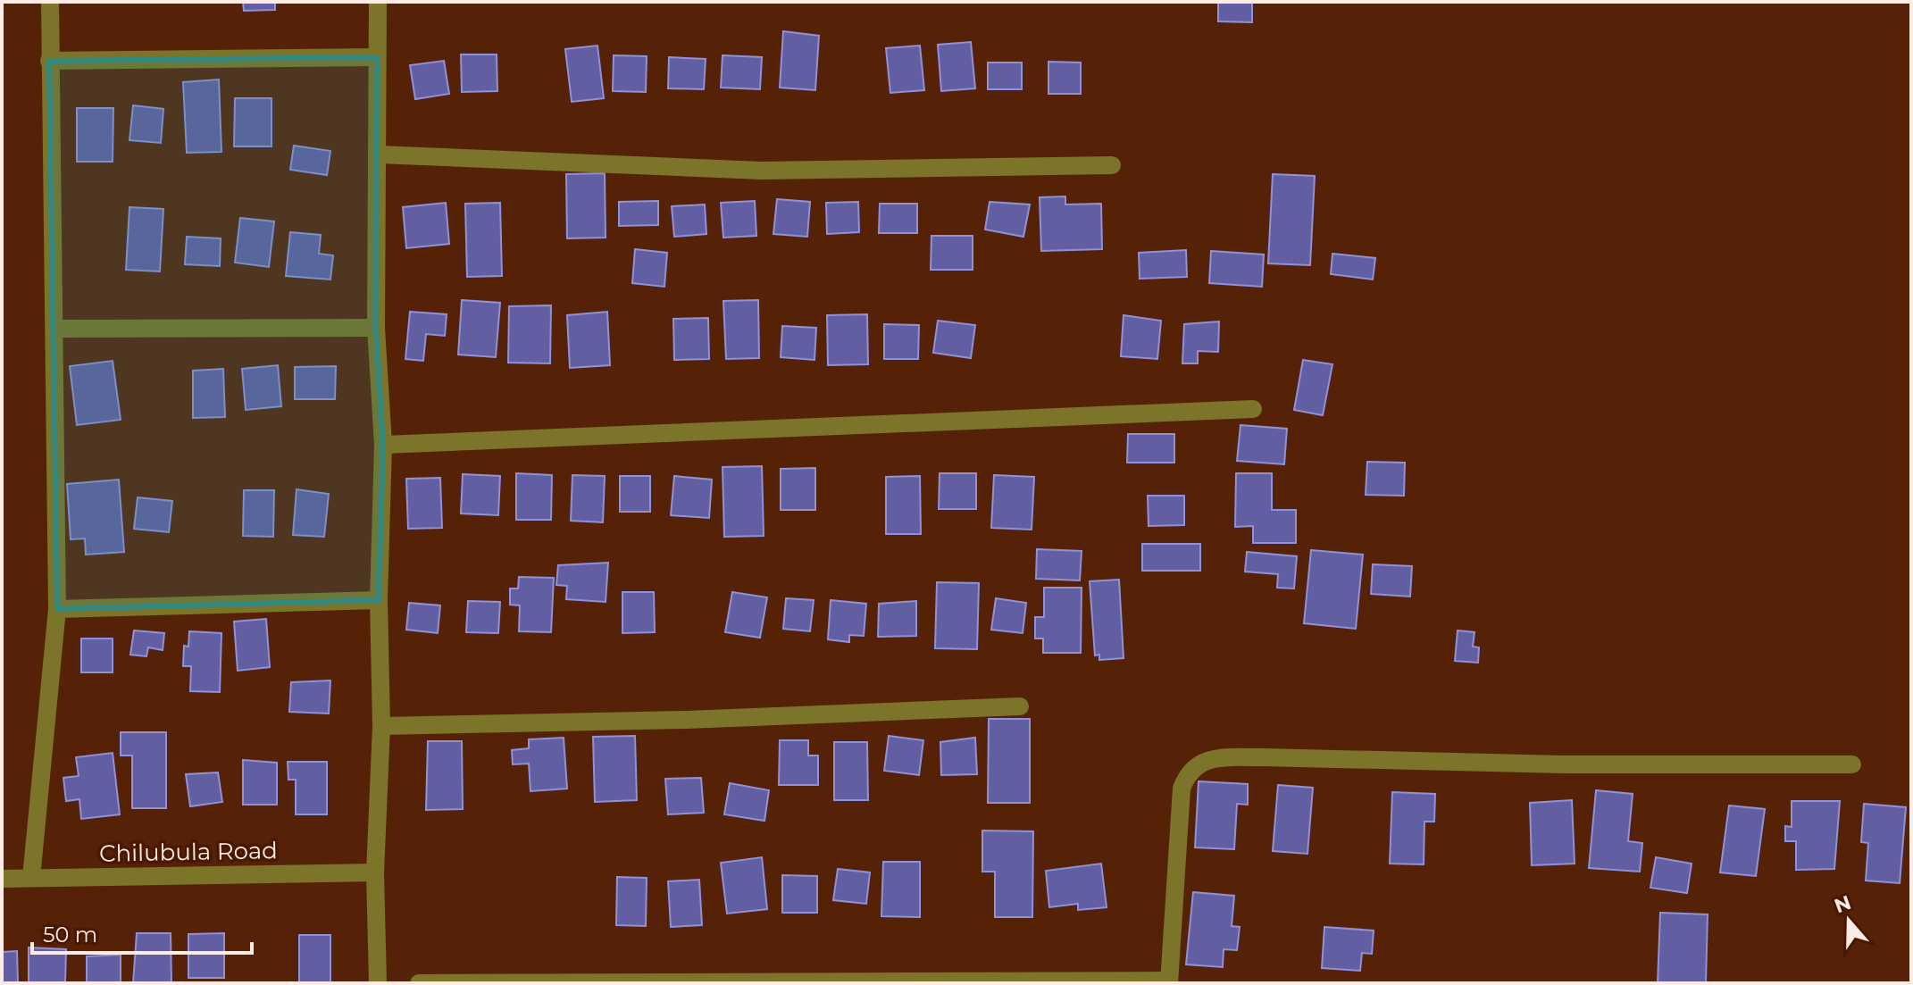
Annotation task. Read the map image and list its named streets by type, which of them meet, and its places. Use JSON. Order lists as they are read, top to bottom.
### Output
{
  "streets": {
    "street": ["Chilubula Road"]
  },
  "scale_bar": "50 m",
  "north": "top"
}
